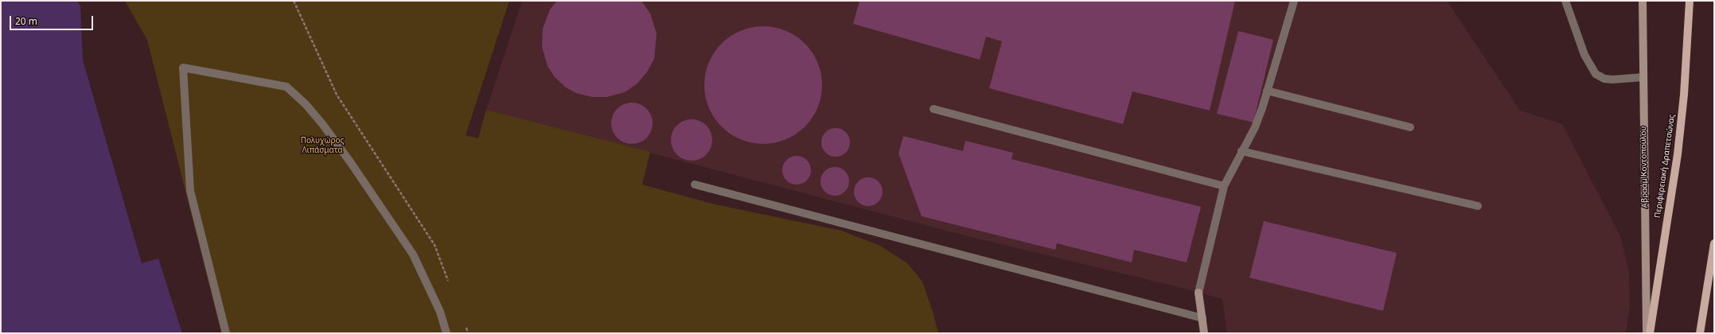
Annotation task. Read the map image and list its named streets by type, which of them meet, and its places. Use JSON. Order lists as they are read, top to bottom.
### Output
{
  "streets": {
    "main road": ["Περιφερειακή Δραπετσώνας"],
    "street": ["Αβραάμ Κοντοπούλου"]
  },
  "parks": ["Πολυχώρος Λιπάσματα"],
  "scale_bar": "20 m"
}
